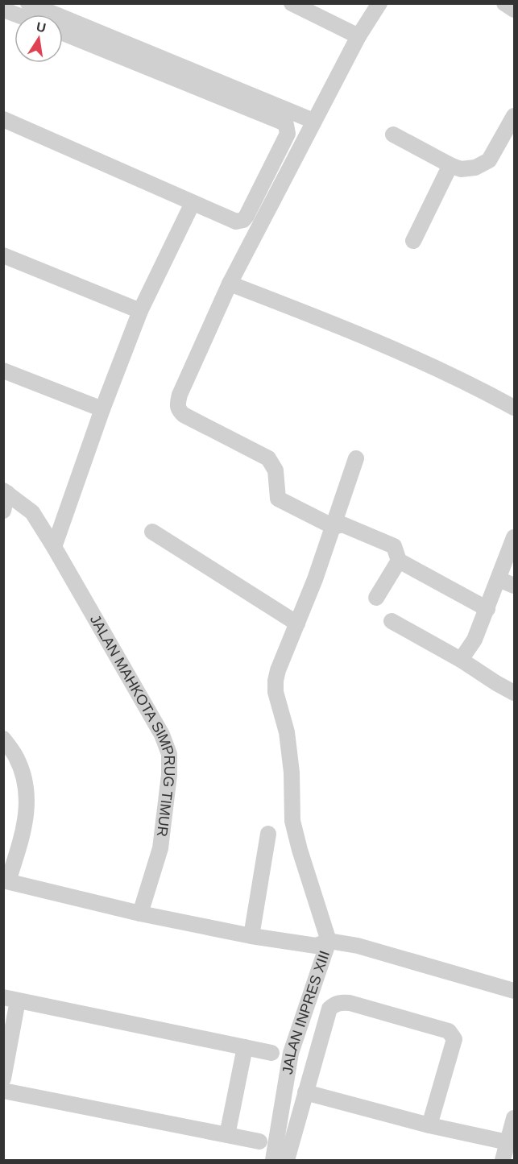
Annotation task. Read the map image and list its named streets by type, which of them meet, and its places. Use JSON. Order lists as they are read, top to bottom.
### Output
{
  "streets": {
    "street": ["JALAN MAHKOTA SIMPRUG TIMUR", "JALAN INPRES XIII"]
  },
  "north": "top"
}
